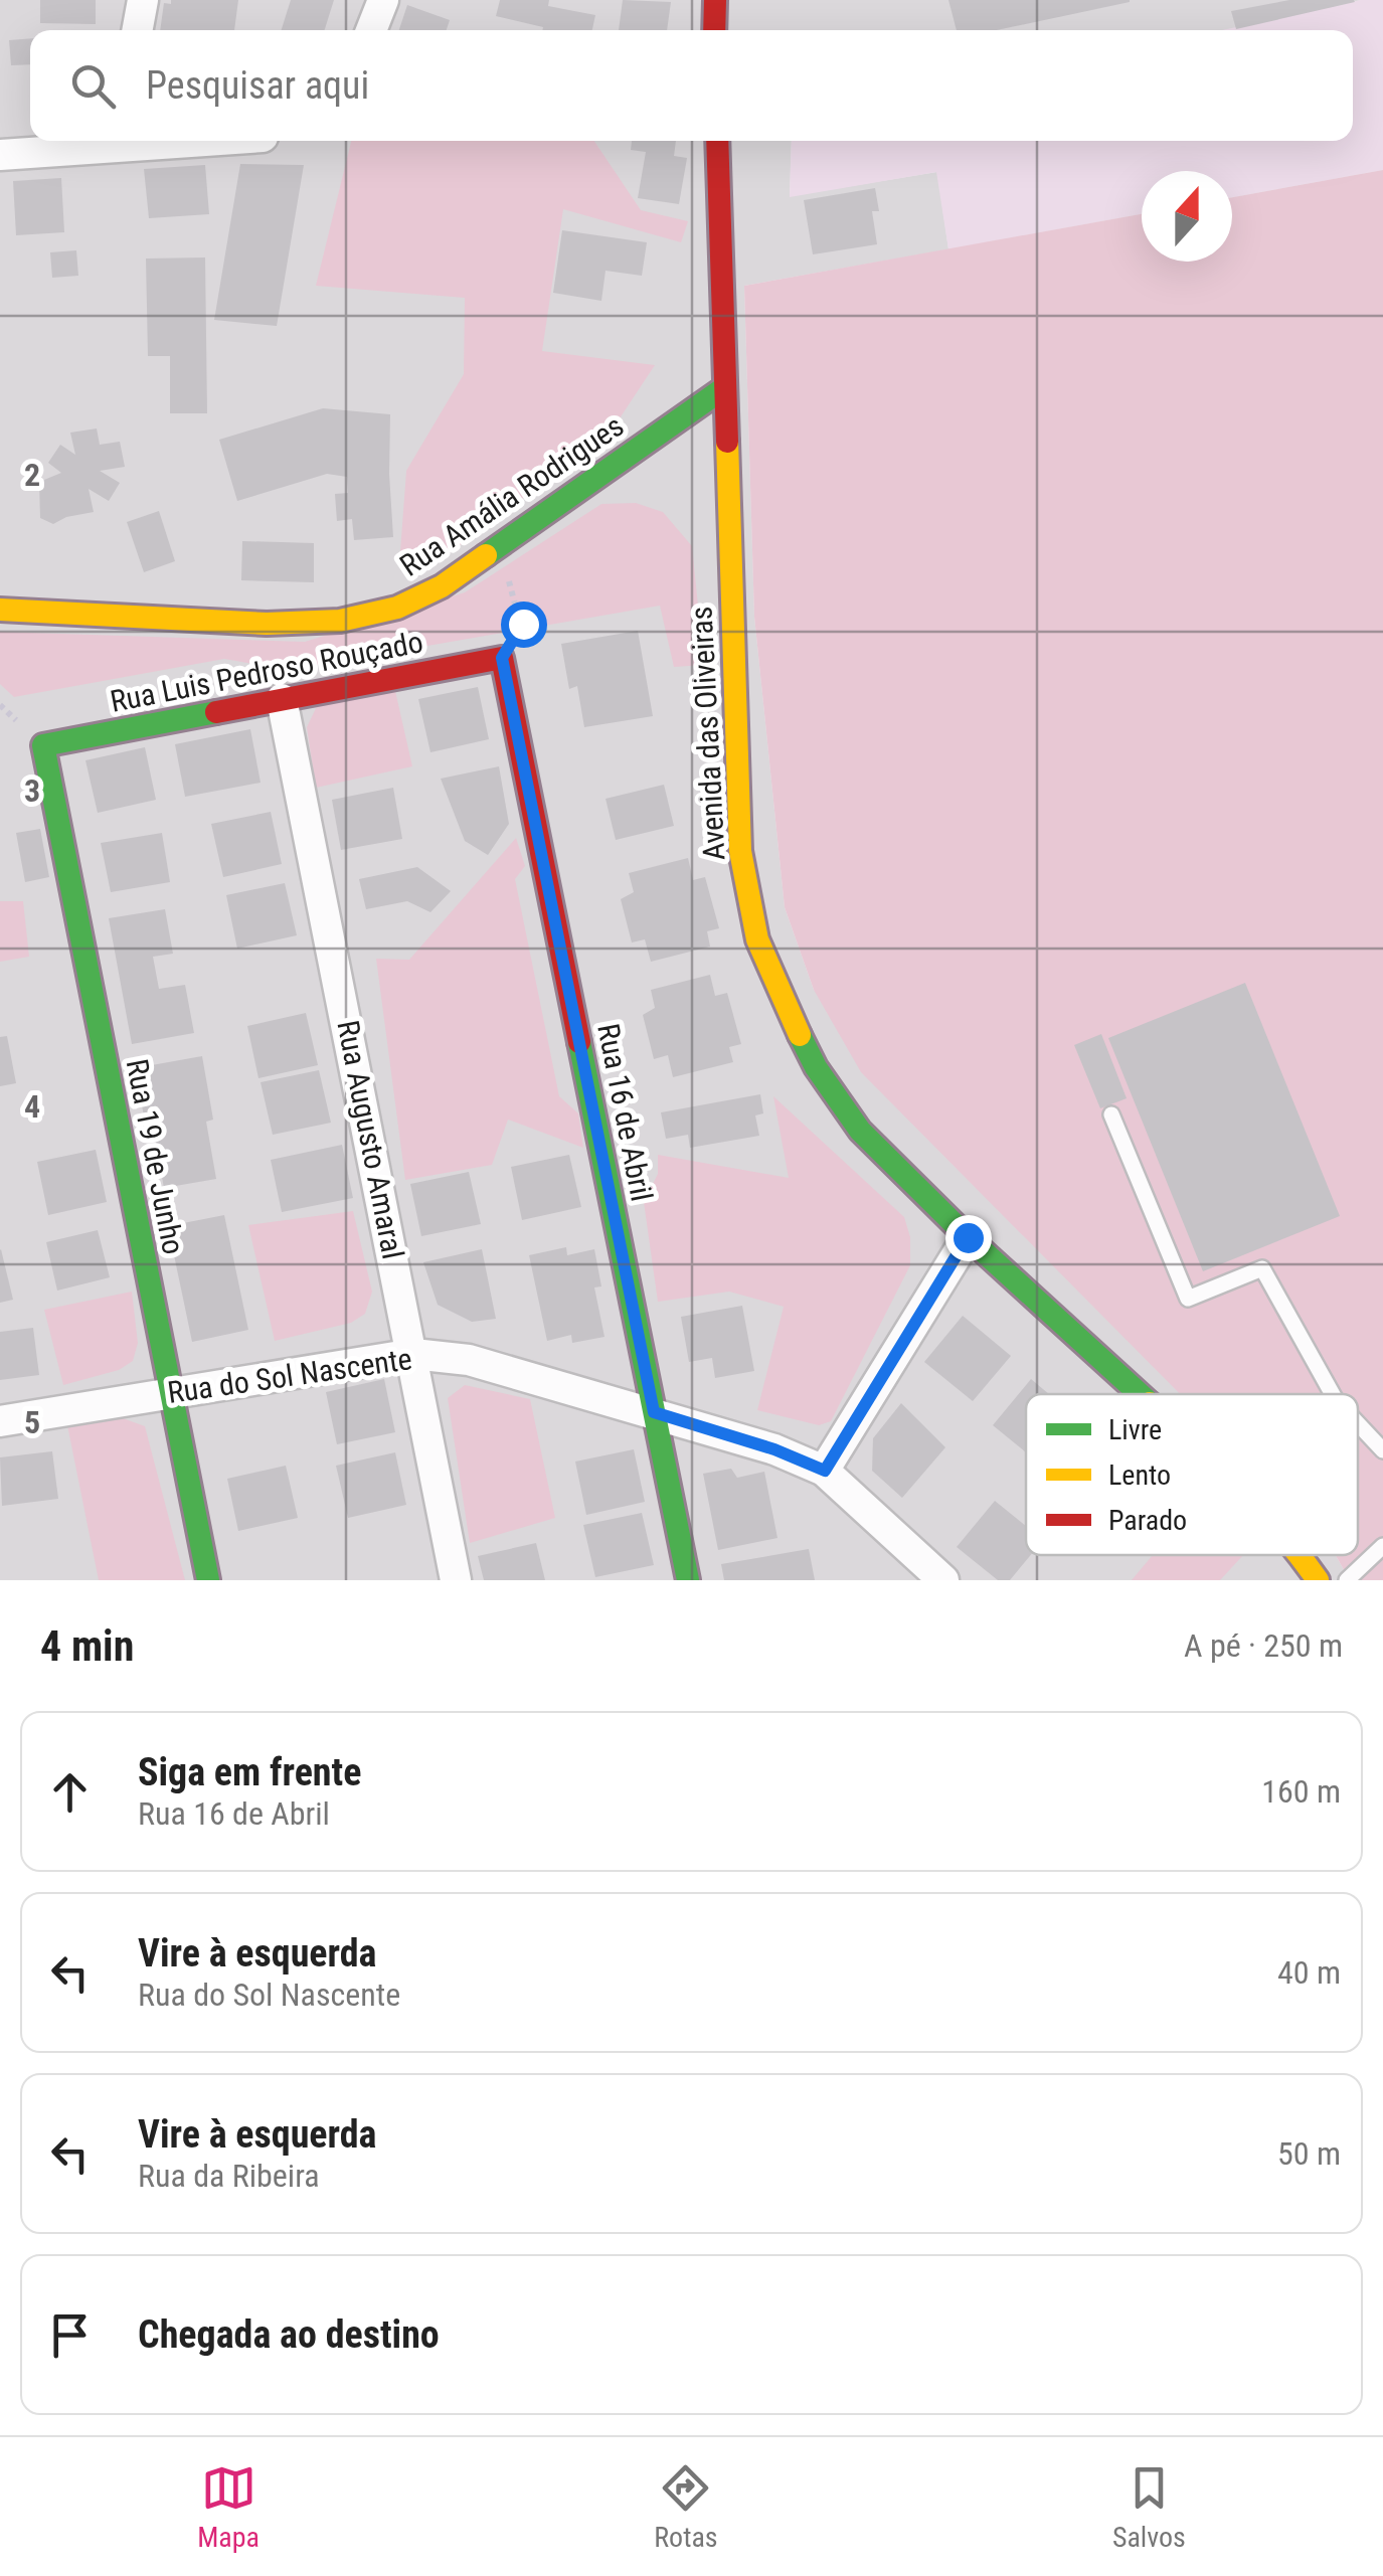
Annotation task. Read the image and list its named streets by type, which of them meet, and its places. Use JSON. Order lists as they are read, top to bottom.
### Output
{
  "streets": {
    "street": [
      "Rua Amália Rodrigues",
      "Rua Luis Pedroso Rouçado",
      "Avenida das Oliveiras",
      "Rua 16 de Abril",
      "Rua Augusto Amaral",
      "Rua 19 de Junho",
      "Rua do Sol Nascente"
    ]
  },
  "crossings": [
    ["Rua Amália Rodrigues", "Avenida das Oliveiras"],
    ["Rua Luis Pedroso Rouçado", "Rua 16 de Abril"],
    ["Rua Luis Pedroso Rouçado", "Rua Augusto Amaral"],
    ["Rua Luis Pedroso Rouçado", "Rua 19 de Junho"],
    ["Rua 16 de Abril", "Rua do Sol Nascente"],
    ["Rua Augusto Amaral", "Rua do Sol Nascente"],
    ["Rua 19 de Junho", "Rua do Sol Nascente"]
  ],
  "legend": ["Livre", "Lento", "Parado"],
  "north": "top",
  "page": {
    "search": "Pesquisar aqui",
    "heading": ["4 min", "A pé · 250 m"],
    "list": [
      ["Siga em frente", "Rua 16 de Abril", "160 m"],
      ["Vire à esquerda", "Rua do Sol Nascente", "40 m"],
      ["Vire à esquerda", "Rua da Ribeira", "50 m"],
      "Chegada ao destino"
    ],
    "nav": ["Mapa", "Rotas", "Salvos"]
  },
  "grid": {
    "rows": [
      "2",
      "3",
      "4",
      "5"
    ]
  }
}
